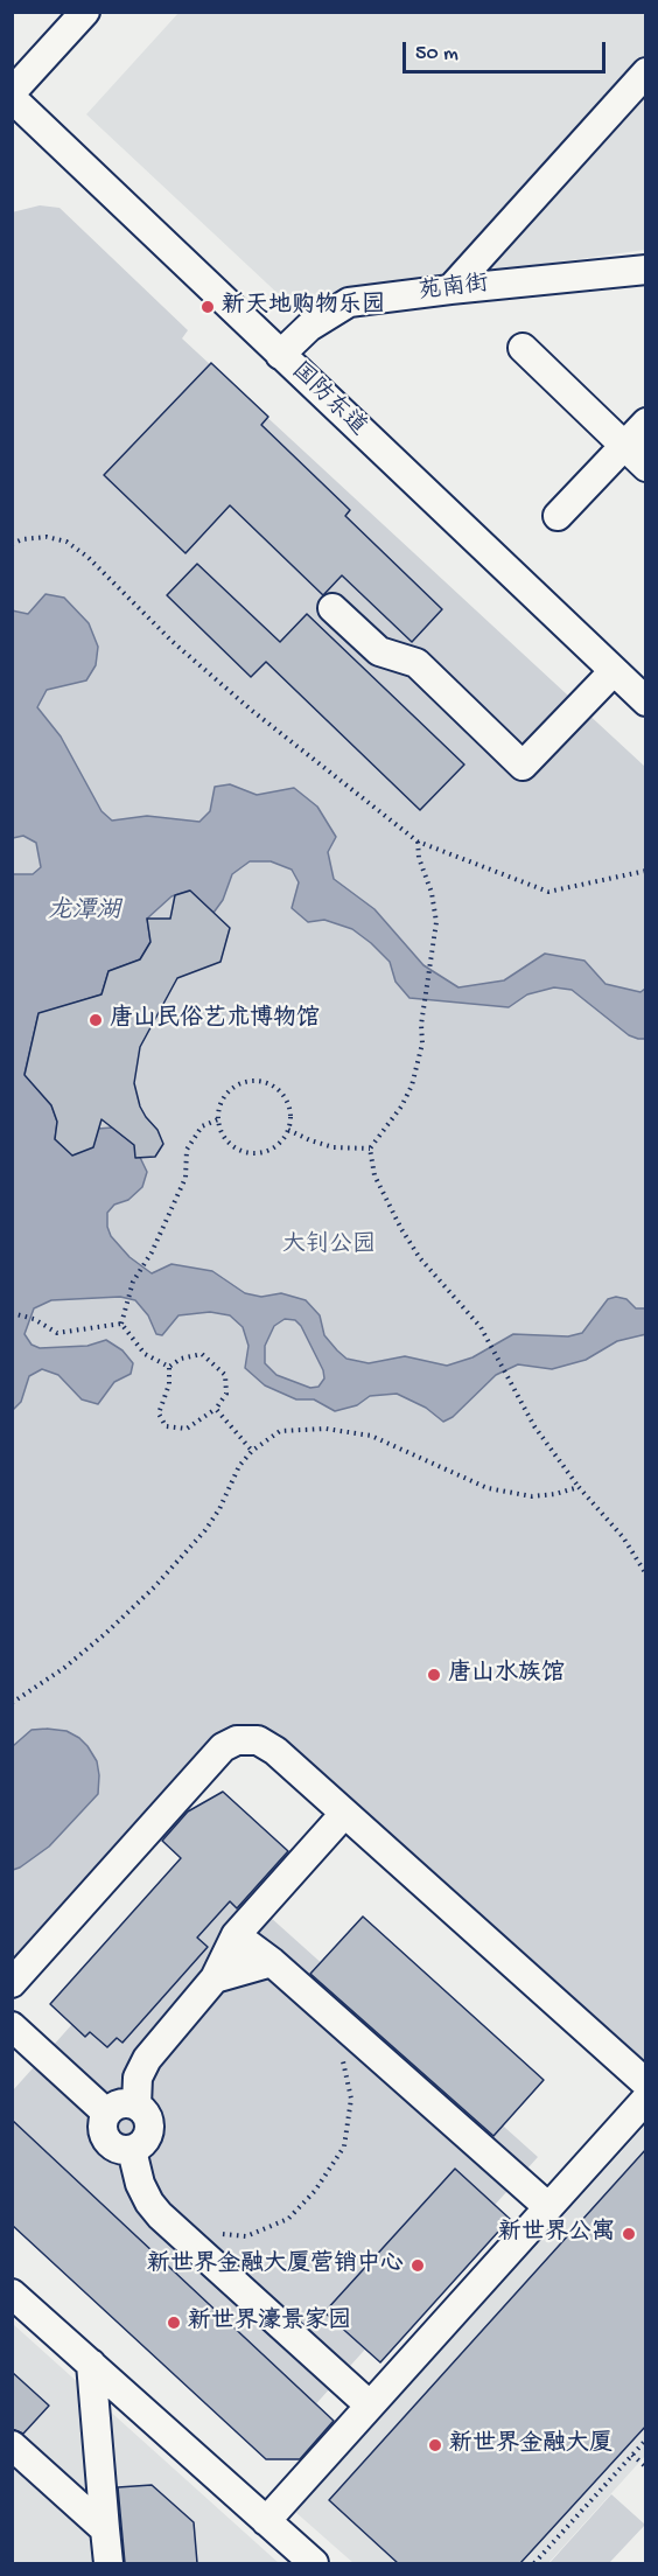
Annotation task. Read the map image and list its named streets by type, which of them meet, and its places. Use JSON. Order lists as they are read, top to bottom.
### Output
{
  "streets": {
    "street": ["苑南街", "国防东道"]
  },
  "crossings": [
    ["苑南街", "国防东道"]
  ],
  "water": ["龙潭湖"],
  "parks": ["大钊公园"],
  "places": [
    "新天地购物乐园",
    "唐山民俗艺术博物馆",
    "唐山水族馆",
    "新世界公寓",
    "新世界金融大厦营销中心",
    "新世界濠景家园",
    "新世界金融大厦"
  ],
  "scale_bar": "50 m"
}
